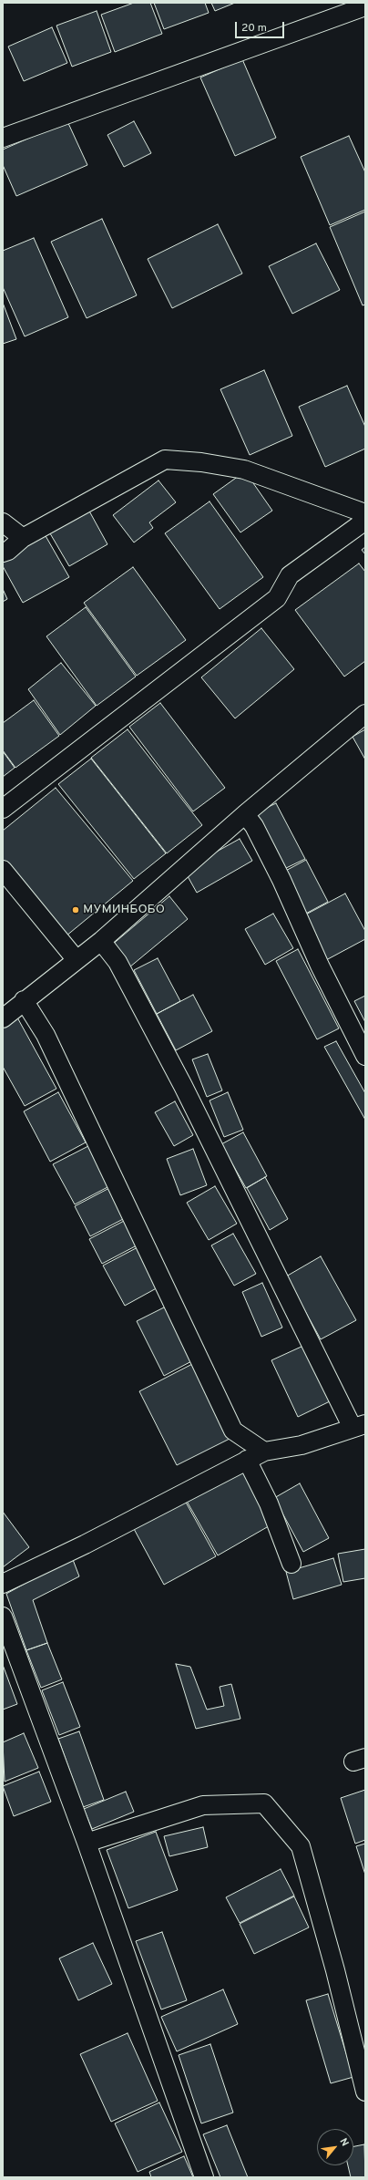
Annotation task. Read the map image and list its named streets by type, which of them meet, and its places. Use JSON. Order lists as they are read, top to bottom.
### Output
{
  "places": ["МУМИНБОБО"],
  "scale_bar": "20 m",
  "north": "top right"
}
